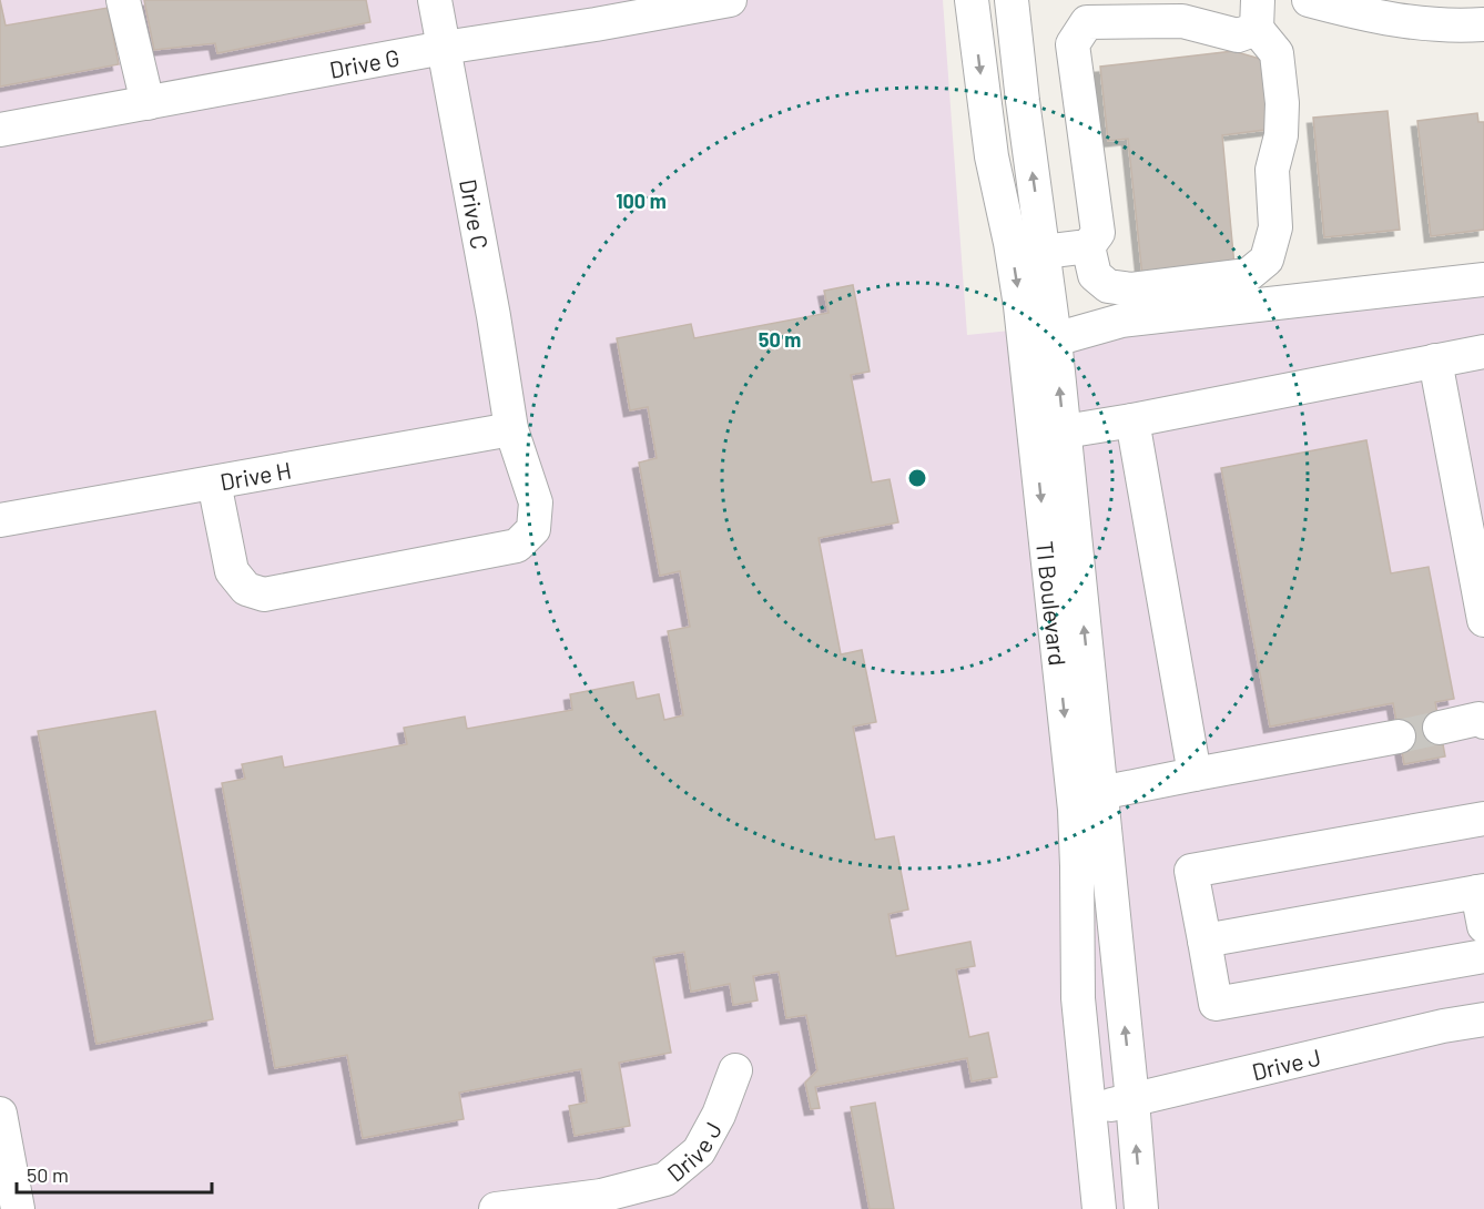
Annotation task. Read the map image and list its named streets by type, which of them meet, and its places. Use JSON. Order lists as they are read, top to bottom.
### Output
{
  "streets": {
    "street": [
      "Drive G",
      "Drive C",
      "Drive H",
      "TI Boulevard",
      "Drive J"
    ]
  },
  "crossings": [
    ["Drive G", "Drive C"],
    ["Drive C", "Drive H"],
    ["TI Boulevard", "Drive J"]
  ],
  "scale_bar": "50 m",
  "rings": ["100 m", "50 m"]
}
